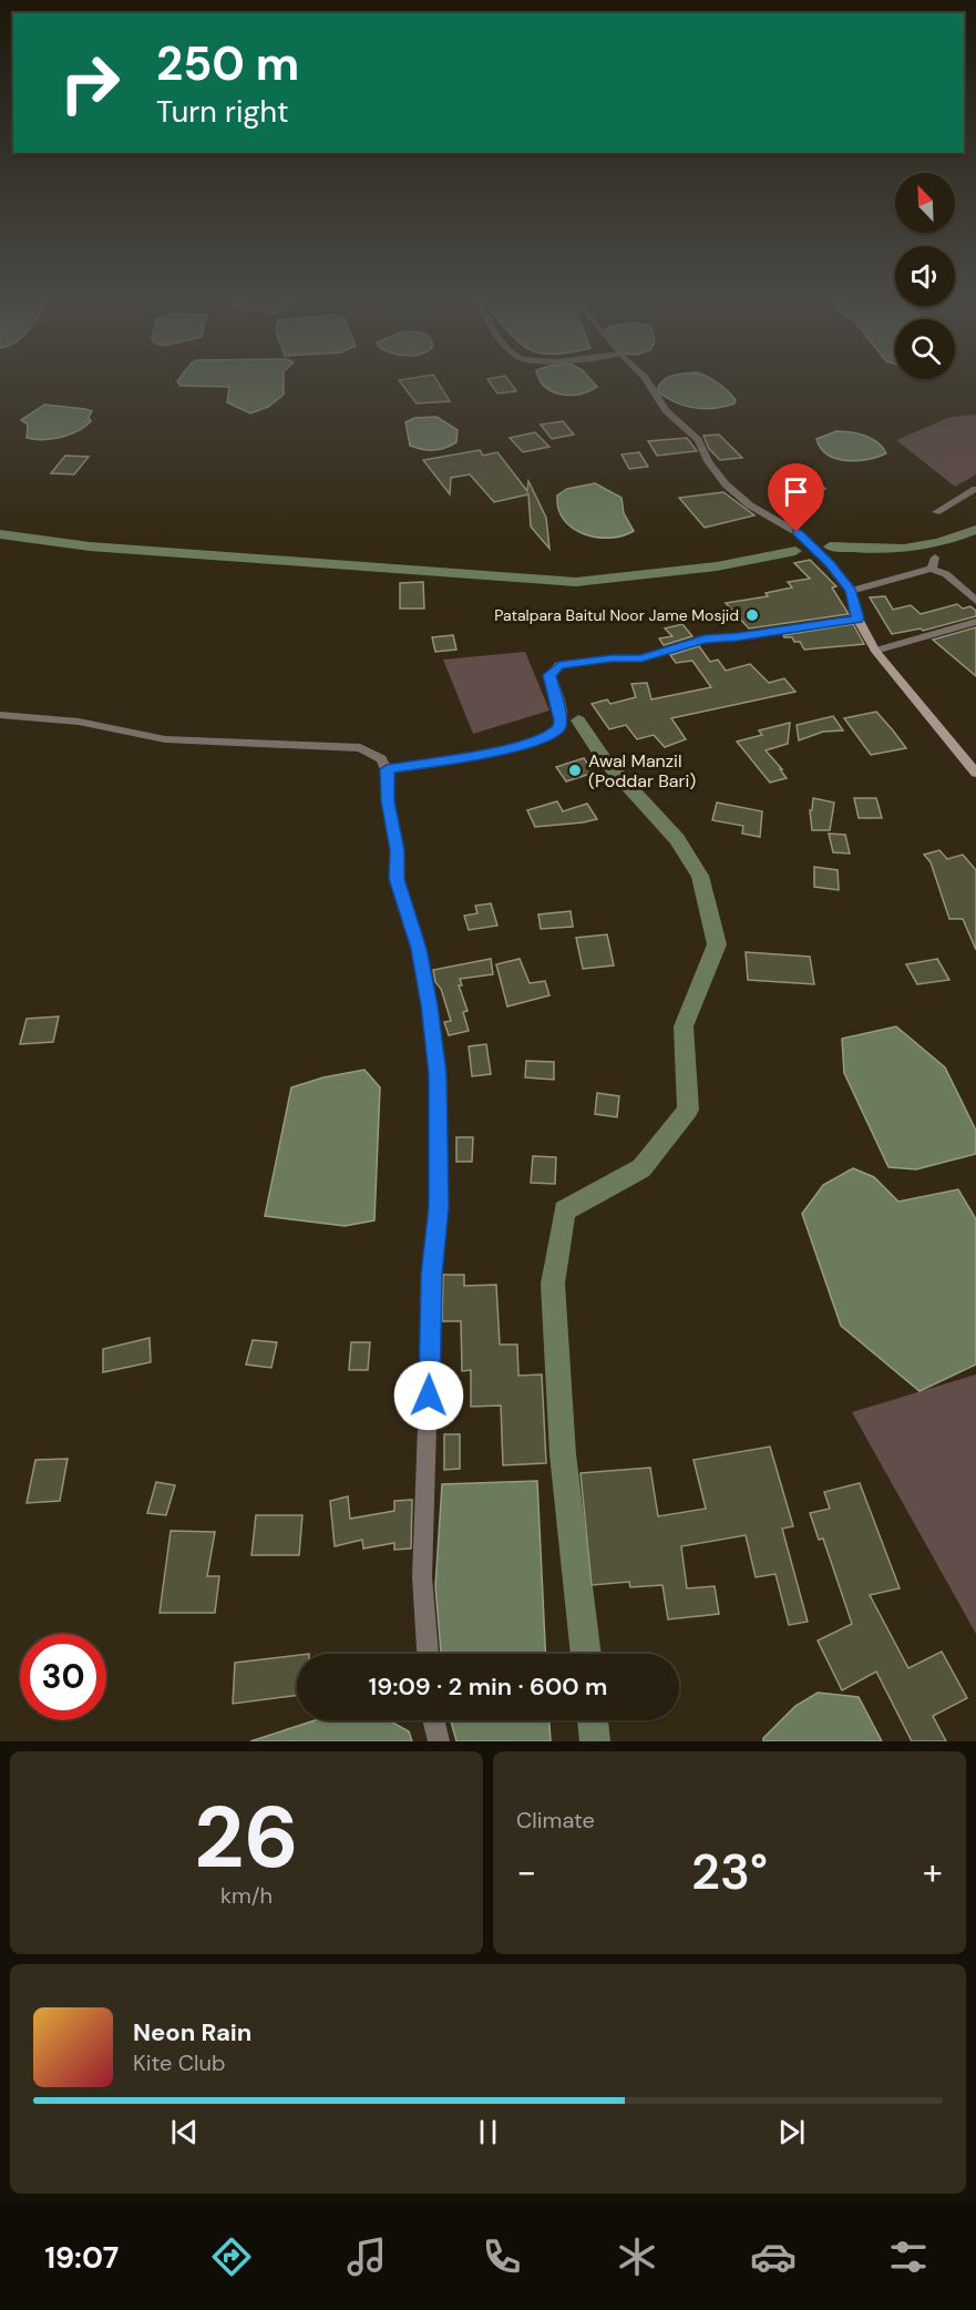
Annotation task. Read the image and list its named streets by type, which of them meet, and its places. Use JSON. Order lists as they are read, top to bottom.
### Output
{
  "places": ["Patalpara Baitul Noor Jame Mosjid", "Awal Manzil (Poddar Bari)"],
  "north": "top left",
  "page": {
    "turn": ["250 m", "Turn right"],
    "limit": "30",
    "trip": "19:09 · 2 min · 600 m",
    "tile": [
      ["26", "km/h"],
      "Climate"
    ],
    "heat": ["−", "23°", "+"],
    "song": ["Neon Rain", "Kite Club"],
    "tabs": "19:07"
  }
}
